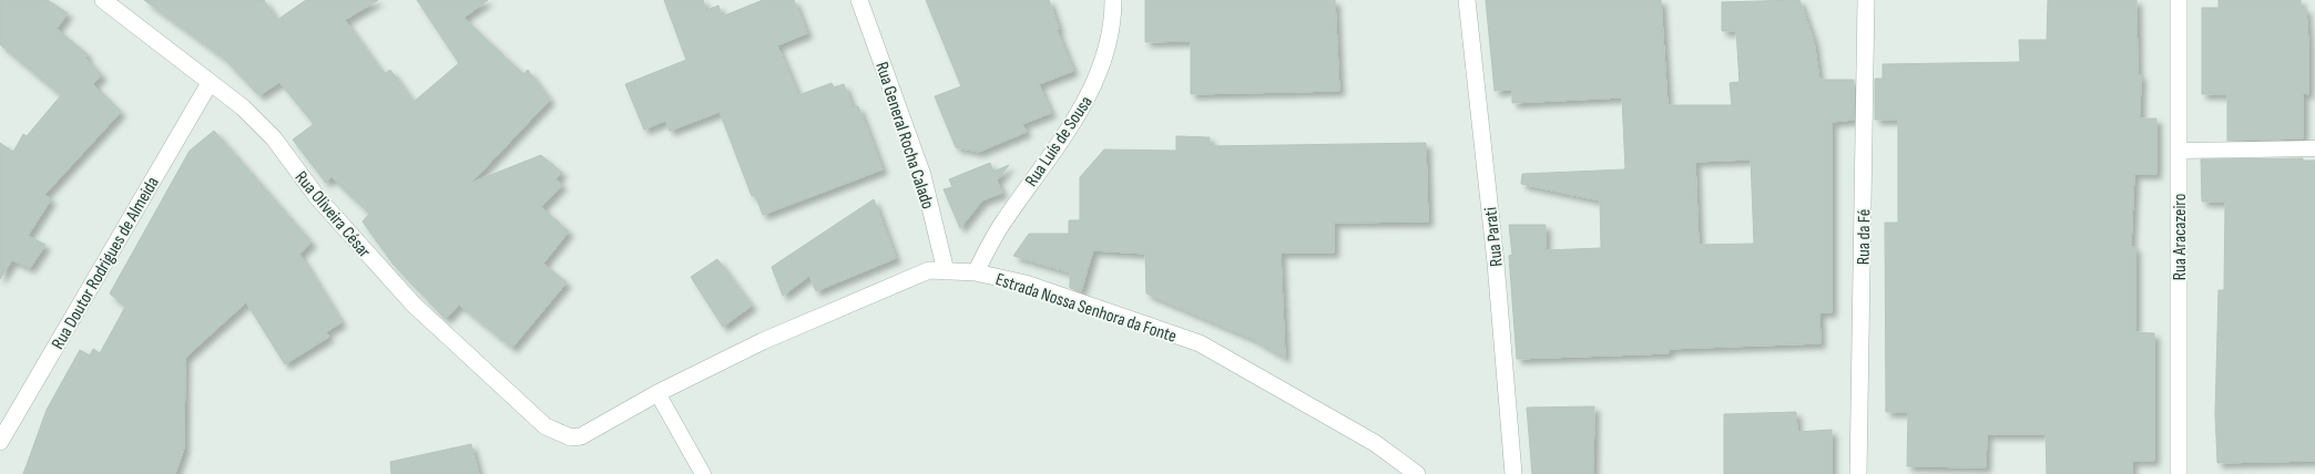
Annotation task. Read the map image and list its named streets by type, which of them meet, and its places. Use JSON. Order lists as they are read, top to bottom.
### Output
{
  "streets": {
    "street": [
      "Rua General Rocha Calado",
      "Rua Luís de Sousa",
      "Rua Oliveira César",
      "Rua Parati",
      "Rua da Fé",
      "Rua Aracazeiro",
      "Rua Doutor Rodrigues de Almeida",
      "Estrada Nossa Senhora da Fonte"
    ]
  },
  "crossings": [
    ["Rua General Rocha Calado", "Estrada Nossa Senhora da Fonte"],
    ["Rua Luís de Sousa", "Estrada Nossa Senhora da Fonte"],
    ["Rua Oliveira César", "Rua Doutor Rodrigues de Almeida"],
    ["Rua Oliveira César", "Estrada Nossa Senhora da Fonte"]
  ]
}
